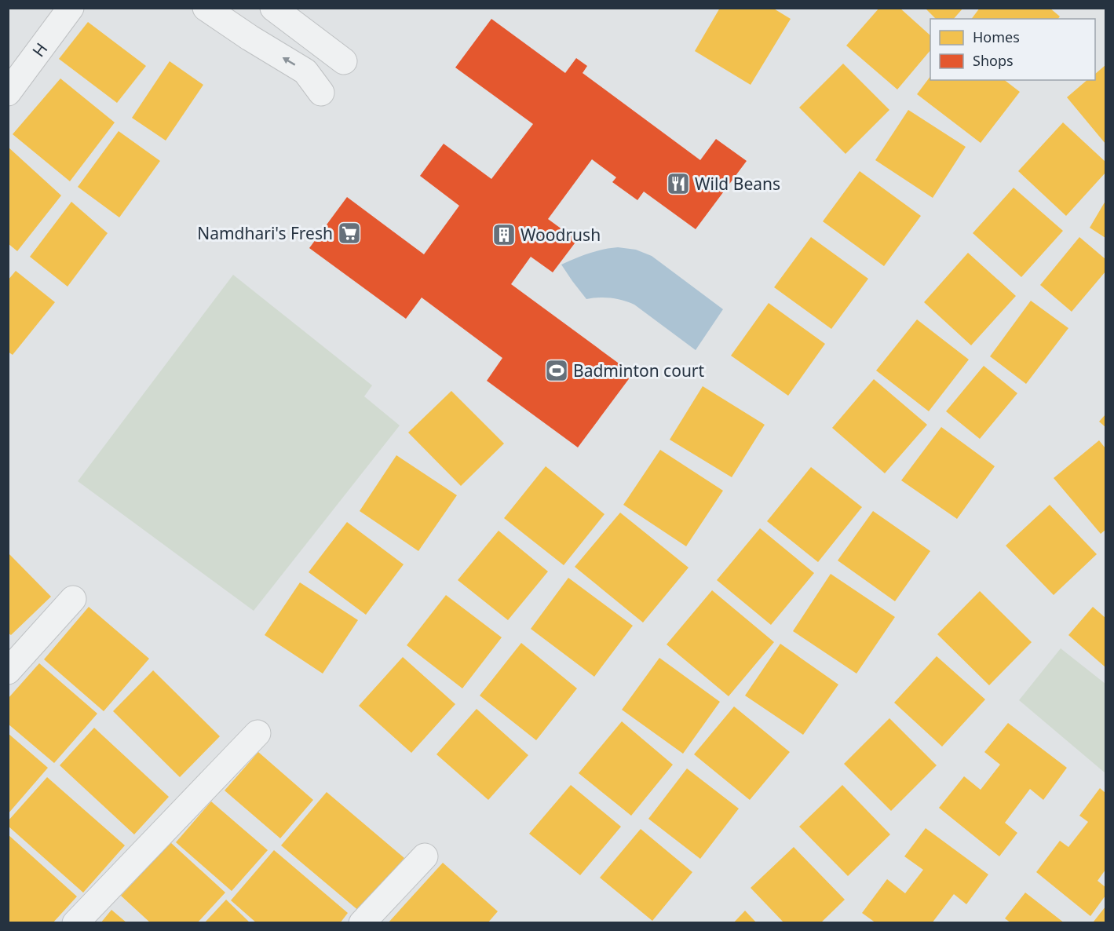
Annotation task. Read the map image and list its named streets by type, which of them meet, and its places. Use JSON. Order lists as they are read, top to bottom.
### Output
{
  "streets": {
    "street": ["H"]
  },
  "places": {
    "restaurant": ["Wild Beans"],
    "supermarket": ["Namdhari's Fresh"],
    "building": ["Woodrush"],
    "sports": ["Badminton court"]
  },
  "legend": ["Homes", "Shops"]
}
